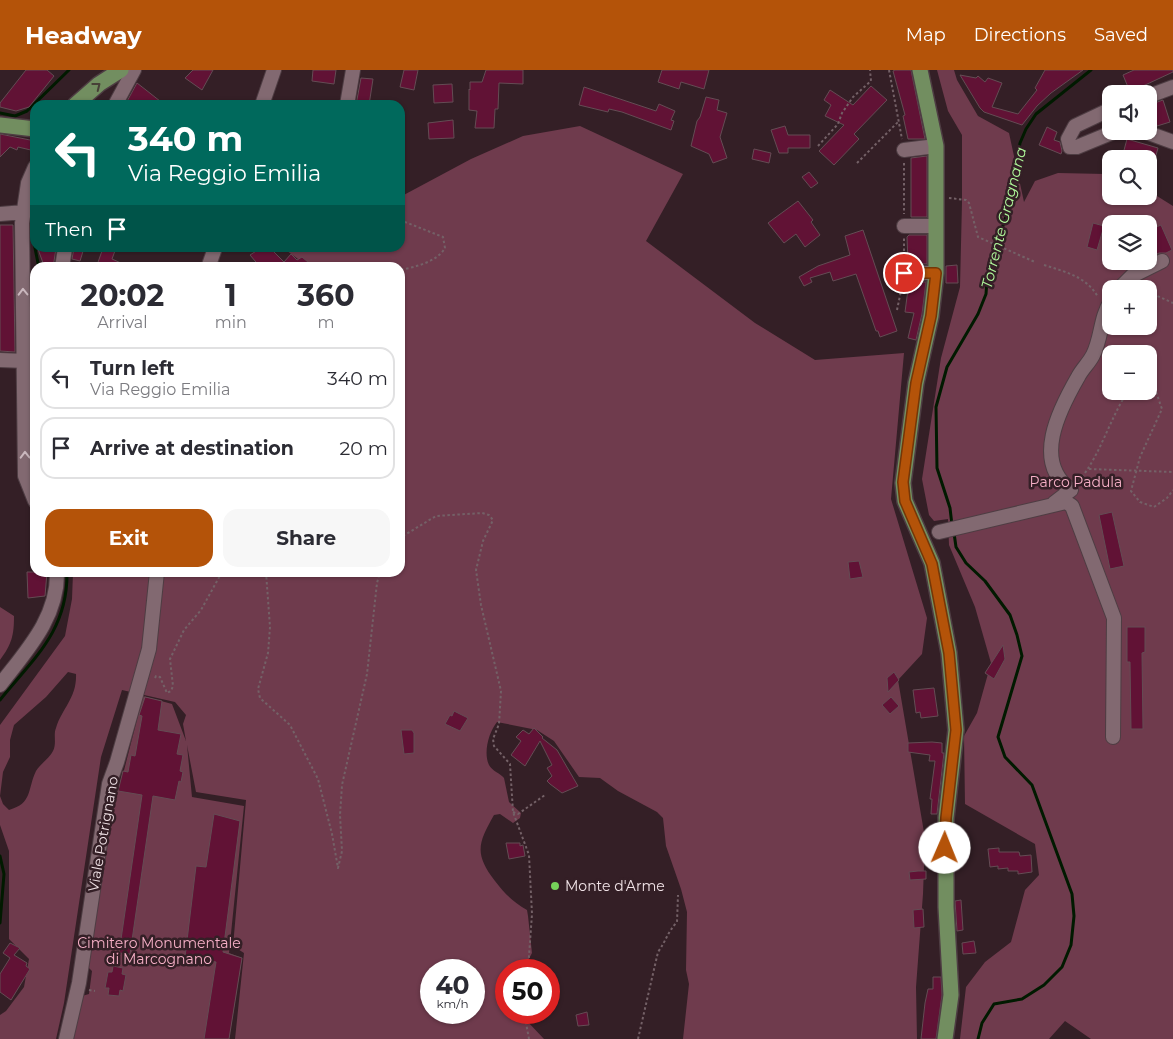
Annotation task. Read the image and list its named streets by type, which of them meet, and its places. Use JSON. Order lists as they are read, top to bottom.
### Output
{
  "streets": {
    "street": ["Viale Potrignano"]
  },
  "water": ["Torrente Gragnana"],
  "parks": ["Parco Padula", "Cimitero Monumentale di Marcognano"],
  "places": ["Monte d'Arme"],
  "page": {
    "header": "Headway",
    "nav": ["Map", "Directions", "Saved"],
    "map_buttons": ["+", "−"],
    "turn": ["340 m", "Via Reggio Emilia"],
    "then": "Then",
    "eta": [
      "20:02",
      "Arrival",
      "1",
      "min",
      "360",
      "m"
    ],
    "list": [
      {
        "name": "Turn left",
        "note": "Via Reggio Emilia",
        "value": "340 m"
      },
      {
        "name": "Arrive at destination",
        "value": "20 m"
      }
    ],
    "buttons": ["Exit", "Share"],
    "speed": "40 km/h",
    "limit": "50"
  }
}
